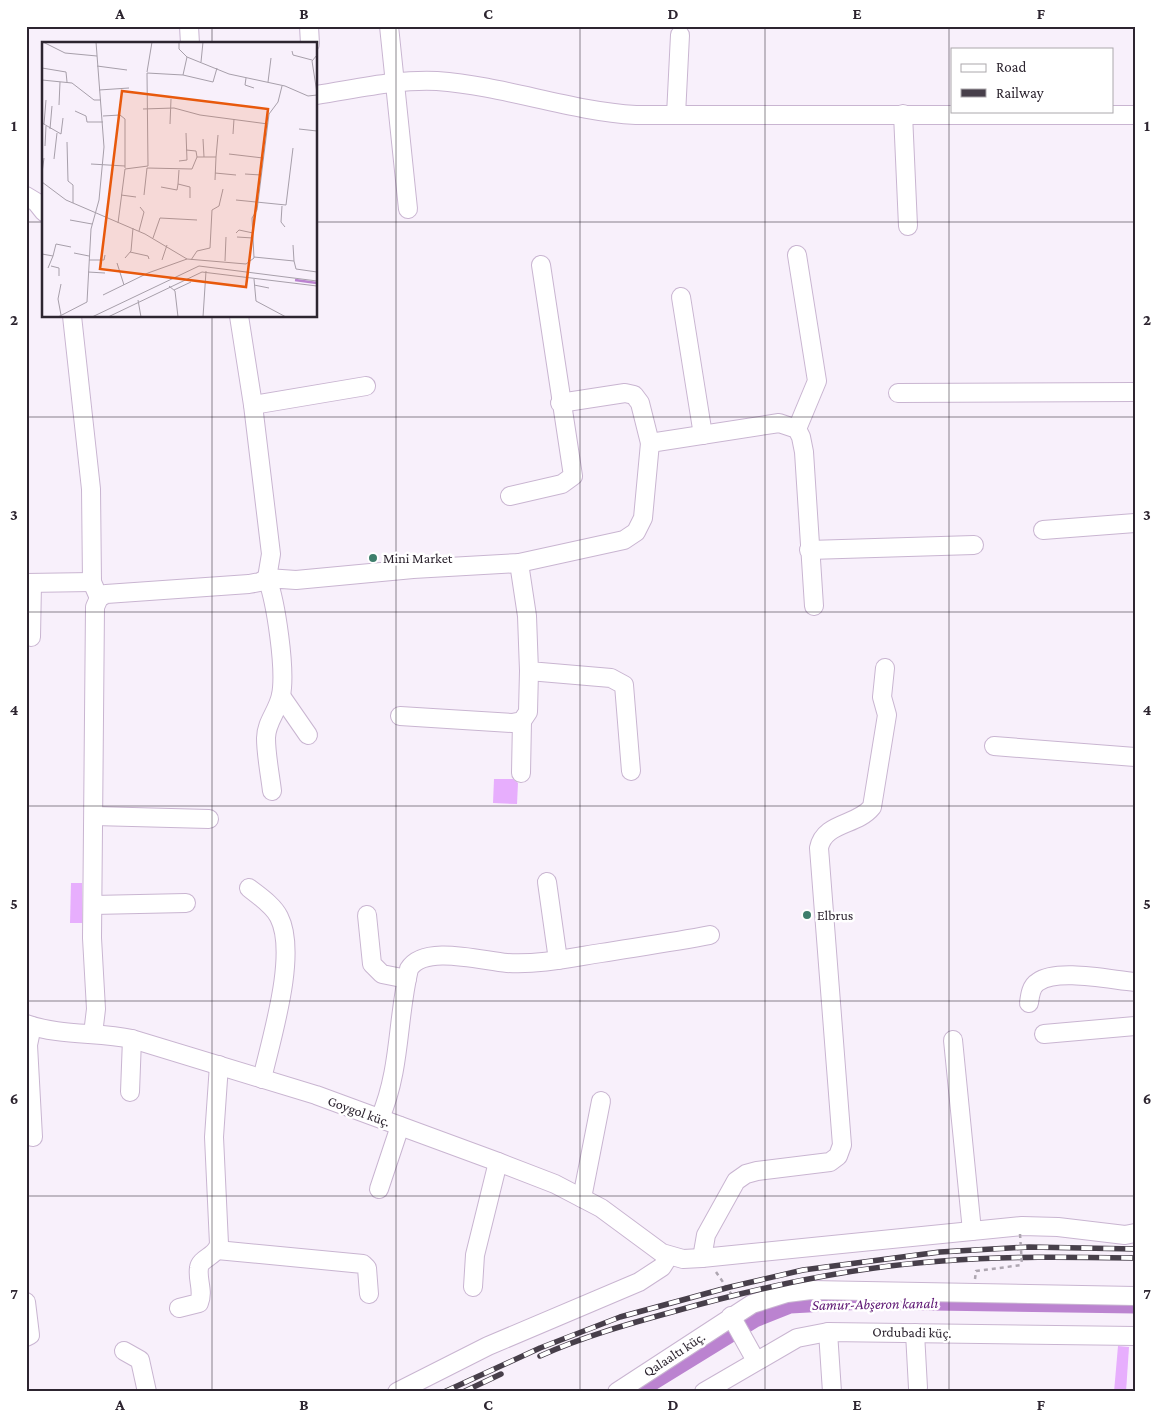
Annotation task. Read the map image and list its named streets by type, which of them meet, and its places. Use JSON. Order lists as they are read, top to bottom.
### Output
{
  "streets": {
    "street": ["Goygol küç.", "Ordubadi küç.", "Qalaaltı küç."]
  },
  "water": ["Samur-Abşeron kanalı"],
  "places": ["Mini Market", "Elbrus"],
  "legend": ["Road", "Railway"],
  "grid": {
    "columns": [
      "A",
      "B",
      "C",
      "D",
      "E",
      "F"
    ],
    "rows": [
      "1",
      "2",
      "3",
      "4",
      "5",
      "6",
      "7"
    ]
  }
}
